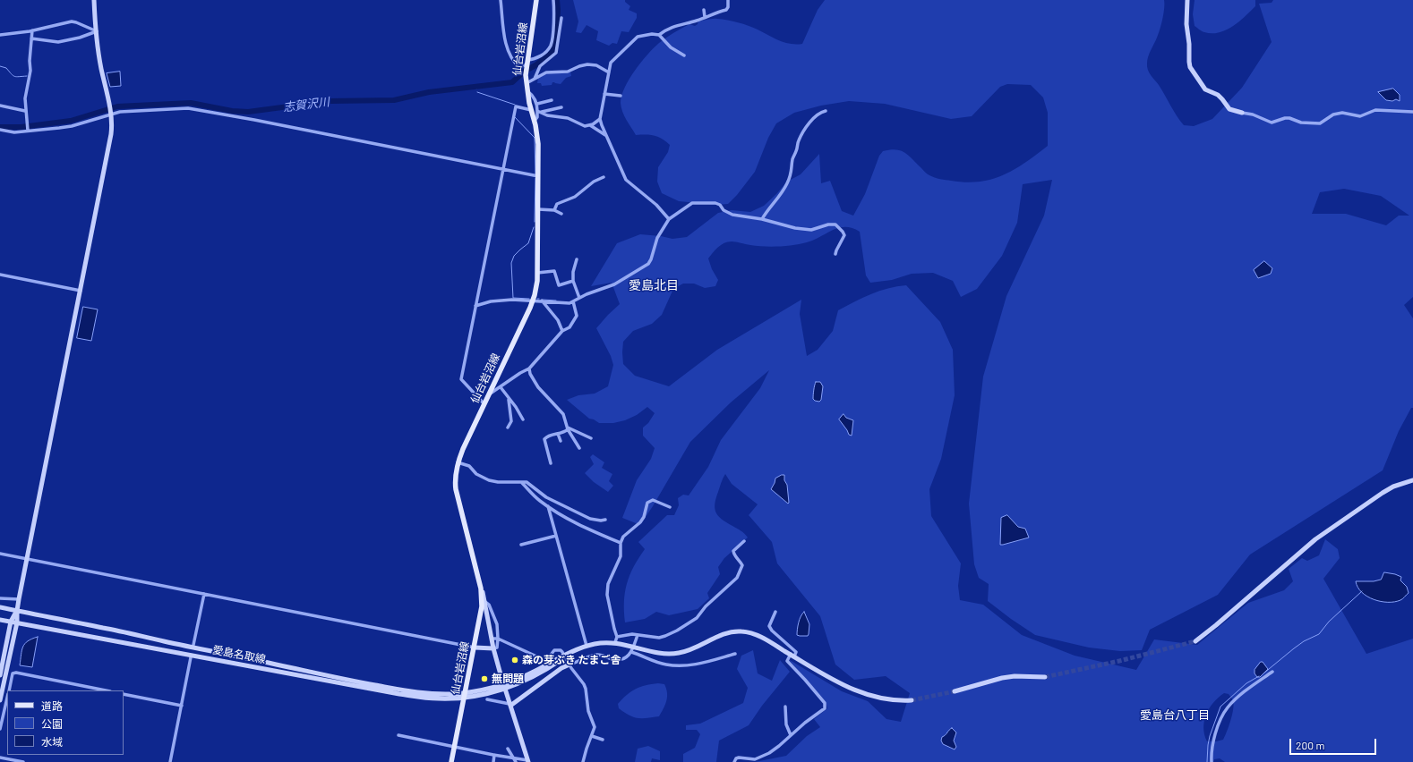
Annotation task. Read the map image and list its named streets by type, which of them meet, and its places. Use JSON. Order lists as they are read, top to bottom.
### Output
{
  "streets": {
    "main road": ["仙台岩沼線"],
    "street": ["愛島名取線"]
  },
  "crossings": [
    ["仙台岩沼線", "愛島名取線"]
  ],
  "districts": ["愛島北目", "愛島台八丁目"],
  "water": ["志賀沢川"],
  "places": ["森の芽ぶき たまご舎", "無問題"],
  "legend": ["道路", "公園", "水域"],
  "scale_bar": "200 m"
}
